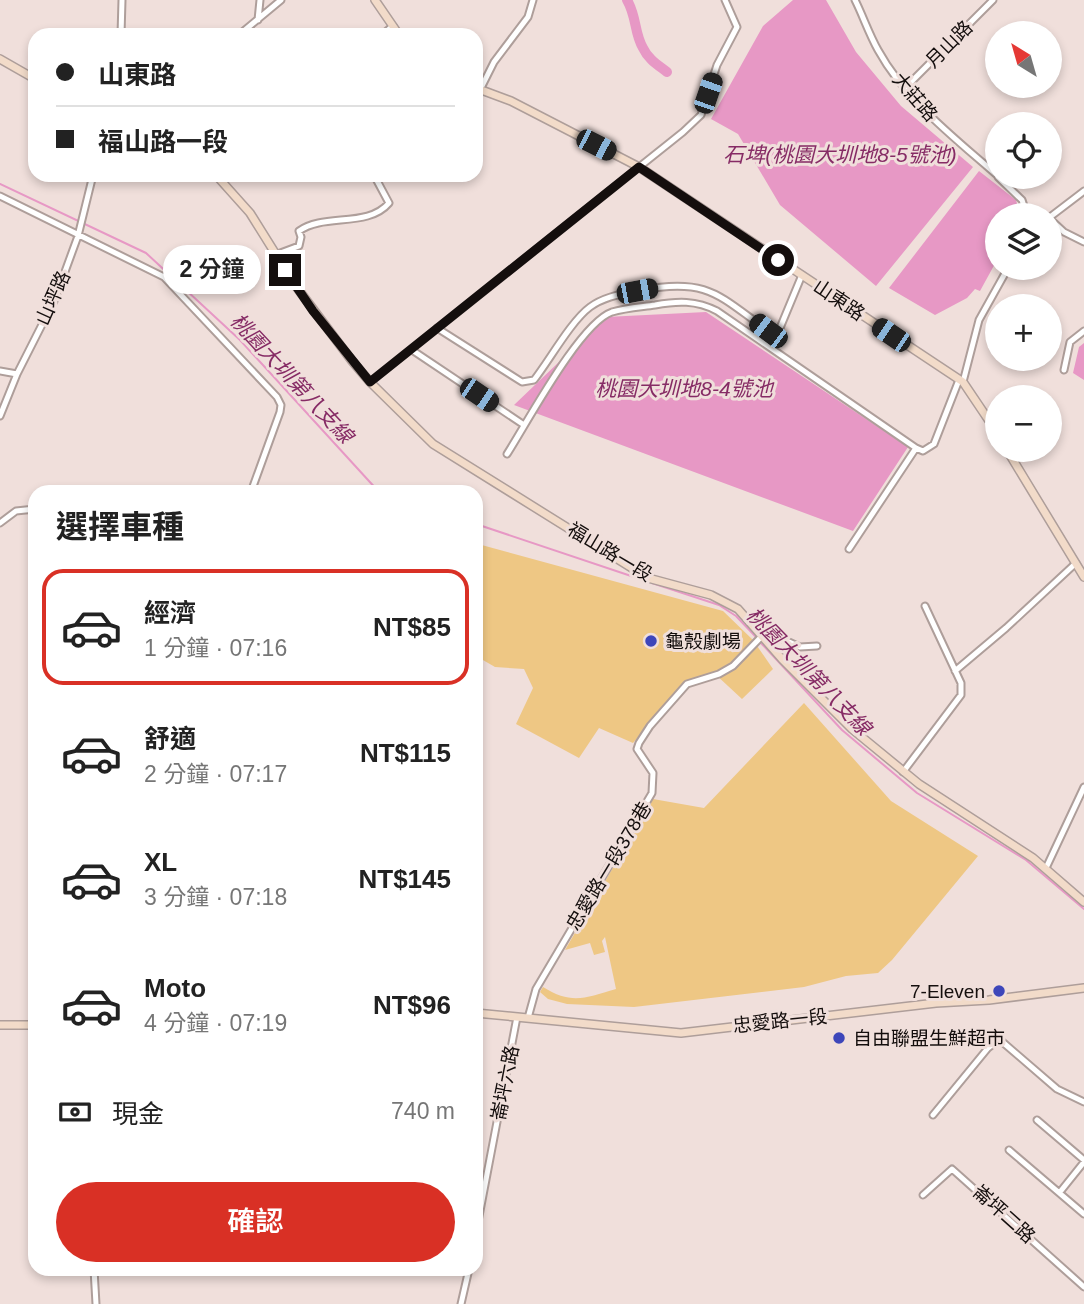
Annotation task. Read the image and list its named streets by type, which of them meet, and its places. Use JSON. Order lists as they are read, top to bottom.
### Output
{
  "streets": {
    "street": [
      "月山路",
      "大莊路",
      "山坪路",
      "山東路",
      "福山路一段",
      "忠愛路一段378巷",
      "忠愛路一段",
      "崙坪六路",
      "崙坪二路"
    ]
  },
  "crossings": [
    ["月山路", "大莊路"],
    ["福山路一段", "忠愛路一段378巷"],
    ["忠愛路一段378巷", "忠愛路一段"],
    ["忠愛路一段", "崙坪六路"]
  ],
  "water": ["石埤(桃園大圳地8-5號池)", "桃園大圳第八支線", "桃園大圳地8-4號池"],
  "places": ["龜殼劇場", "7-Eleven", "自由聯盟生鮮超市"],
  "north": "top left",
  "page": {
    "map_buttons": ["+", "−"],
    "banner": ["山東路", "福山路一段"],
    "bubble": "2 分鐘",
    "heading": "選擇車種",
    "list": [
      {
        "name": "經濟",
        "note": "1 分鐘 · 07:16",
        "value": "NT$85"
      },
      {
        "name": "舒適",
        "note": "2 分鐘 · 07:17",
        "value": "NT$115"
      },
      {
        "name": "XL",
        "note": "3 分鐘 · 07:18",
        "value": "NT$145"
      },
      {
        "name": "Moto",
        "note": "4 分鐘 · 07:19",
        "value": "NT$96"
      }
    ],
    "pay": ["現金", "740 m"],
    "buttons": "確認"
  }
}
